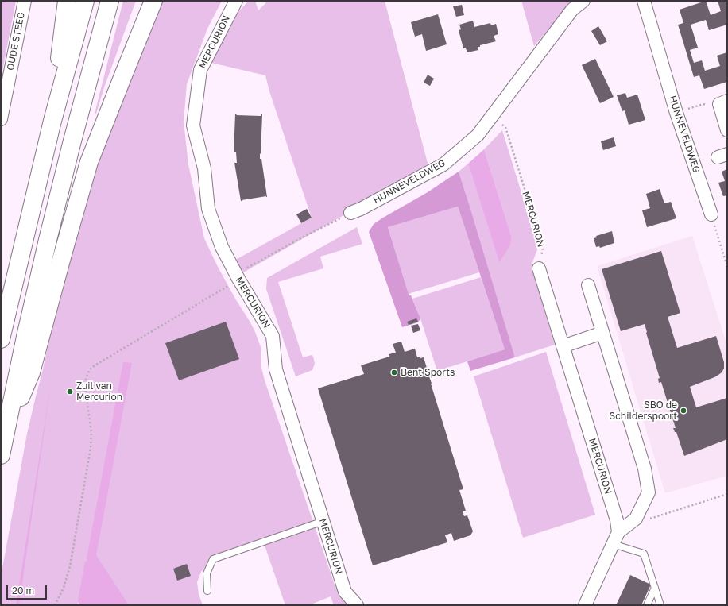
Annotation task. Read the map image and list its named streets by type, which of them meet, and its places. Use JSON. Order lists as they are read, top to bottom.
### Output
{
  "streets": {
    "street": ["OUDE STEEG", "MERCURION", "HUNNEVELDWEG"]
  },
  "crossings": [
    ["MERCURION", "HUNNEVELDWEG"]
  ],
  "places": ["Bent Sports", "Zuil van Mercurion", "SBO de Schilderspoort"],
  "scale_bar": "20 m"
}
